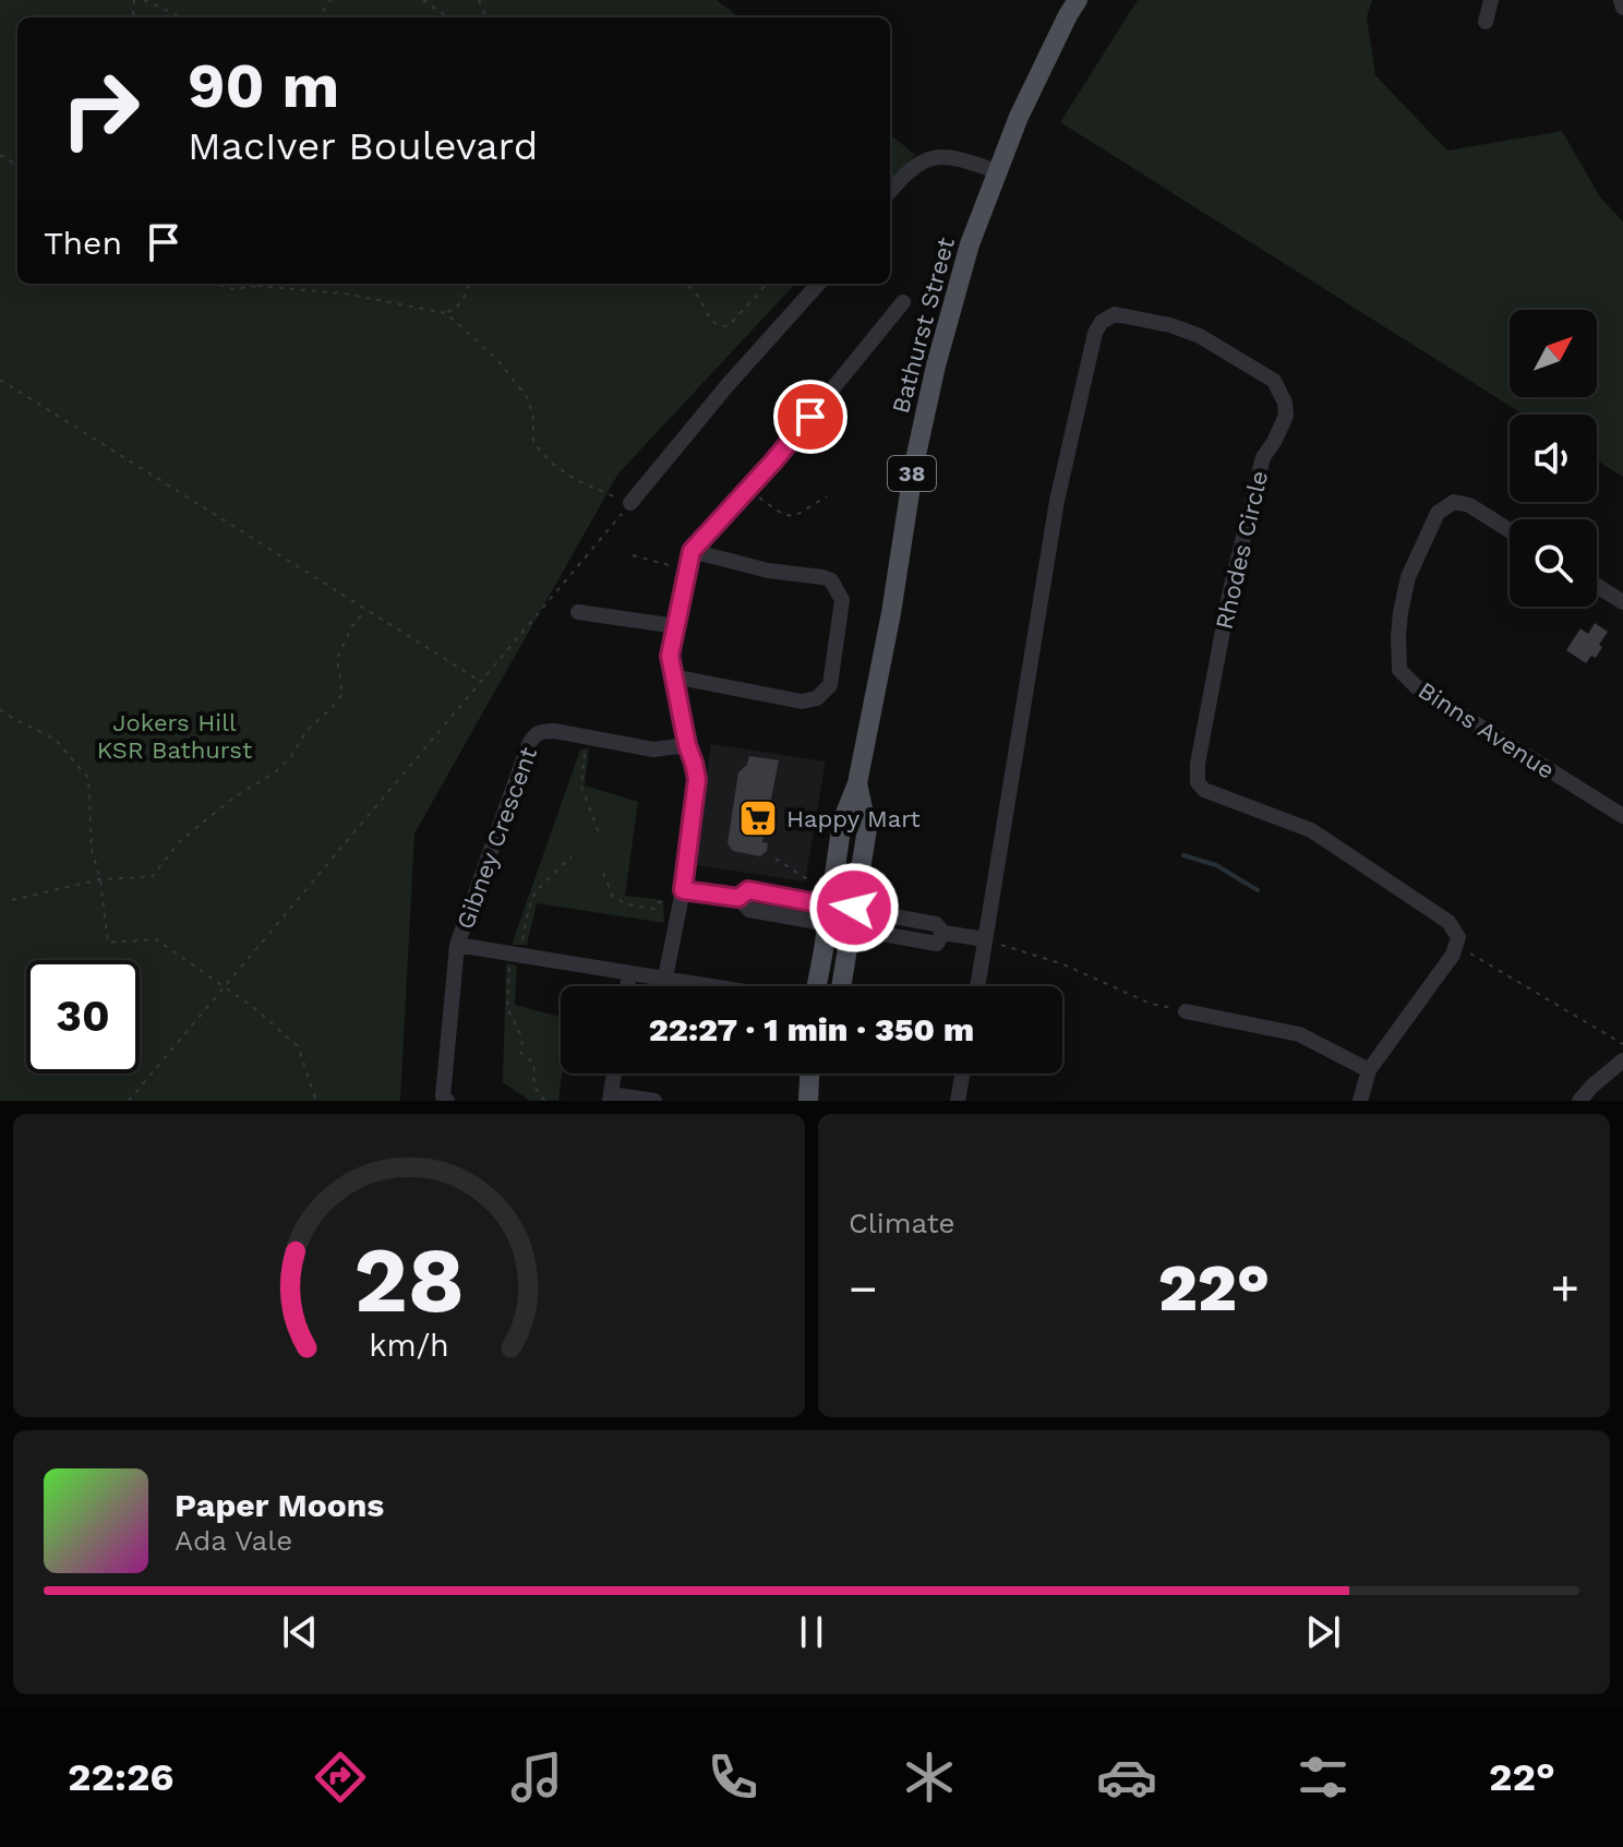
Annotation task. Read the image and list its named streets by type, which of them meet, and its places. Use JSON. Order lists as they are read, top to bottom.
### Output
{
  "streets": {
    "main road": ["Bathurst Street", "38"],
    "street": ["Rhodes Circle", "Binns Avenue", "Gibney Crescent"]
  },
  "parks": ["Jokers Hill KSR Bathurst"],
  "places": {
    "supermarket": ["Happy Mart"]
  },
  "north": "top right",
  "page": {
    "turn": ["90 m", "MacIver Boulevard"],
    "then": "Then",
    "limit": "30",
    "trip": "22:27 · 1 min · 350 m",
    "tile": "Climate",
    "heat": ["−", "22°", "+"],
    "song": ["Paper Moons", "Ada Vale"],
    "tabs": ["22:26", "22°"],
    "gauge": ["28", "km/h"]
  }
}
